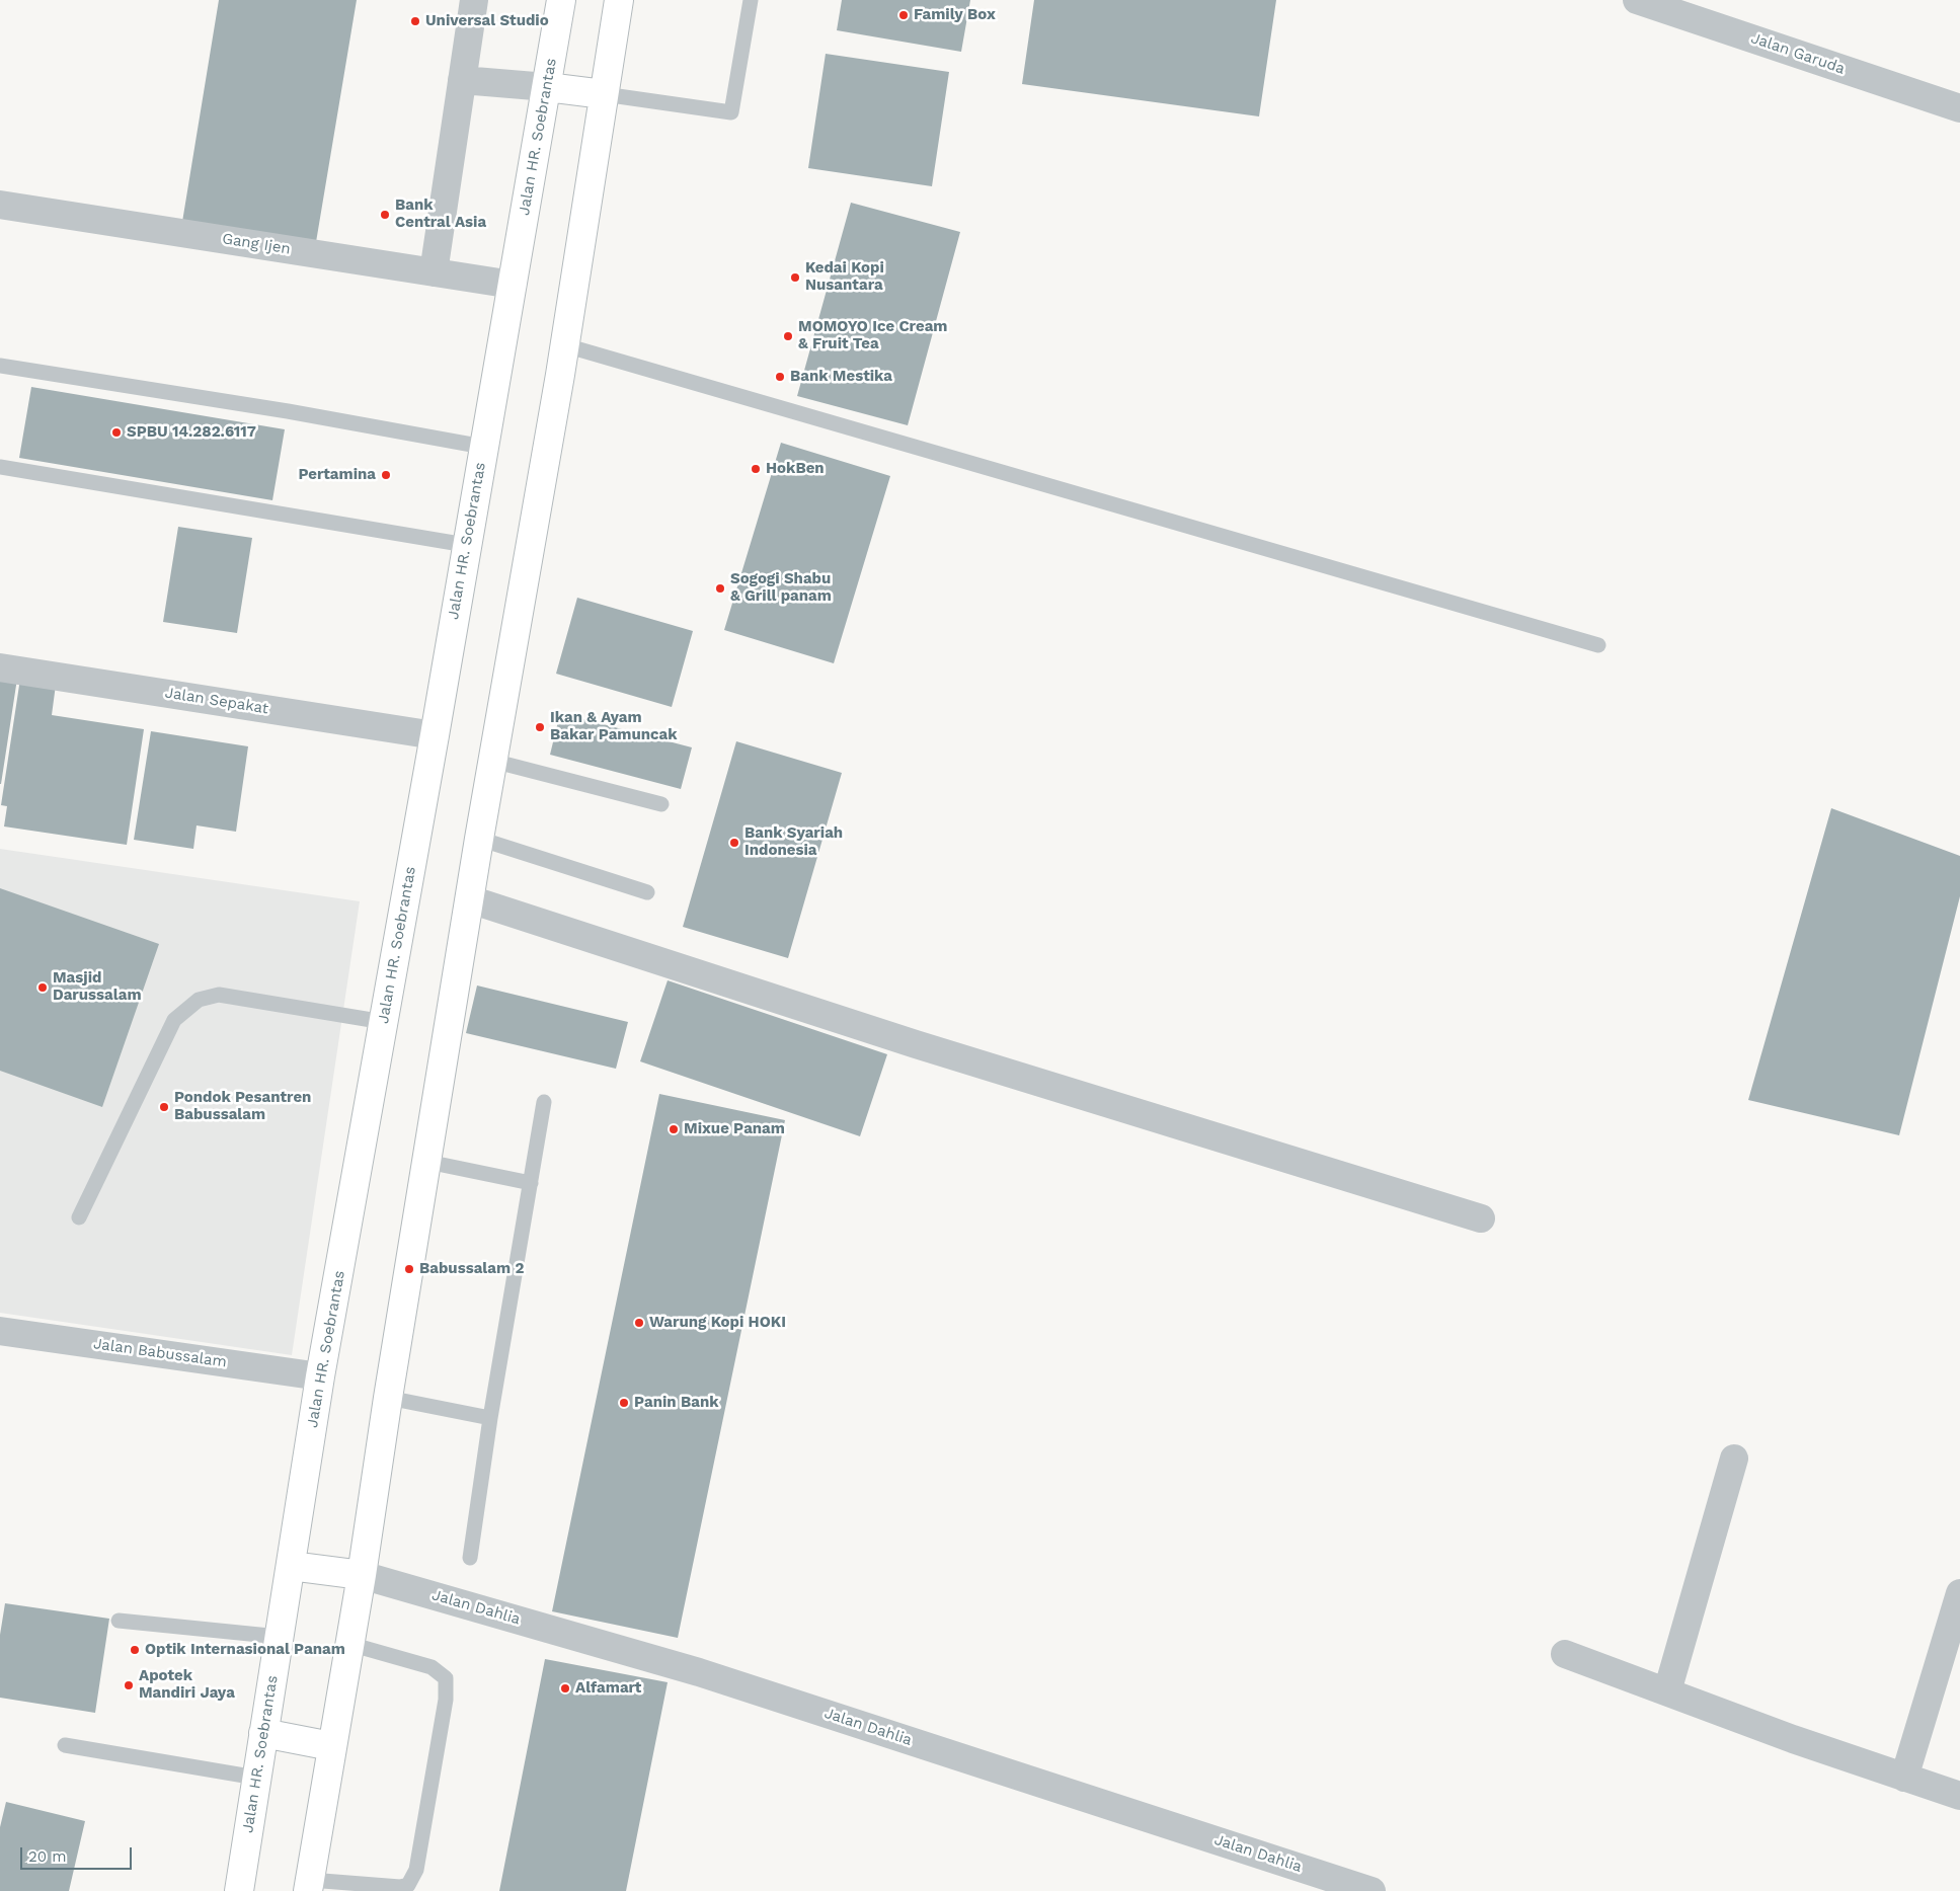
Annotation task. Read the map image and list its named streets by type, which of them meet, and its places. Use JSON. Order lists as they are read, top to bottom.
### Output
{
  "streets": {
    "main road": ["Jalan HR. Soebrantas"],
    "street": [
      "Jalan Garuda",
      "Gang Ijen",
      "Jalan Sepakat",
      "Jalan Babussalam",
      "Jalan Dahlia"
    ]
  },
  "crossings": [
    ["Jalan HR. Soebrantas", "Gang Ijen"],
    ["Jalan HR. Soebrantas", "Jalan Sepakat"],
    ["Jalan HR. Soebrantas", "Jalan Babussalam"]
  ],
  "places": [
    "Family Box",
    "Universal Studio",
    "Bank Central Asia",
    "Kedai Kopi Nusantara",
    "MOMOYO Ice Cream & Fruit Tea",
    "Bank Mestika",
    "SPBU 14.282.6117",
    "HokBen",
    "Pertamina",
    "Sogogi Shabu & Grill panam",
    "Ikan & Ayam Bakar Pamuncak",
    "Bank Syariah Indonesia",
    "Masjid Darussalam",
    "Pondok Pesantren Babussalam",
    "Mixue Panam",
    "Babussalam 2",
    "Warung Kopi HOKI",
    "Panin Bank",
    "Optik Internasional Panam",
    "Apotek Mandiri Jaya",
    "Alfamart"
  ],
  "scale_bar": "20 m"
}
